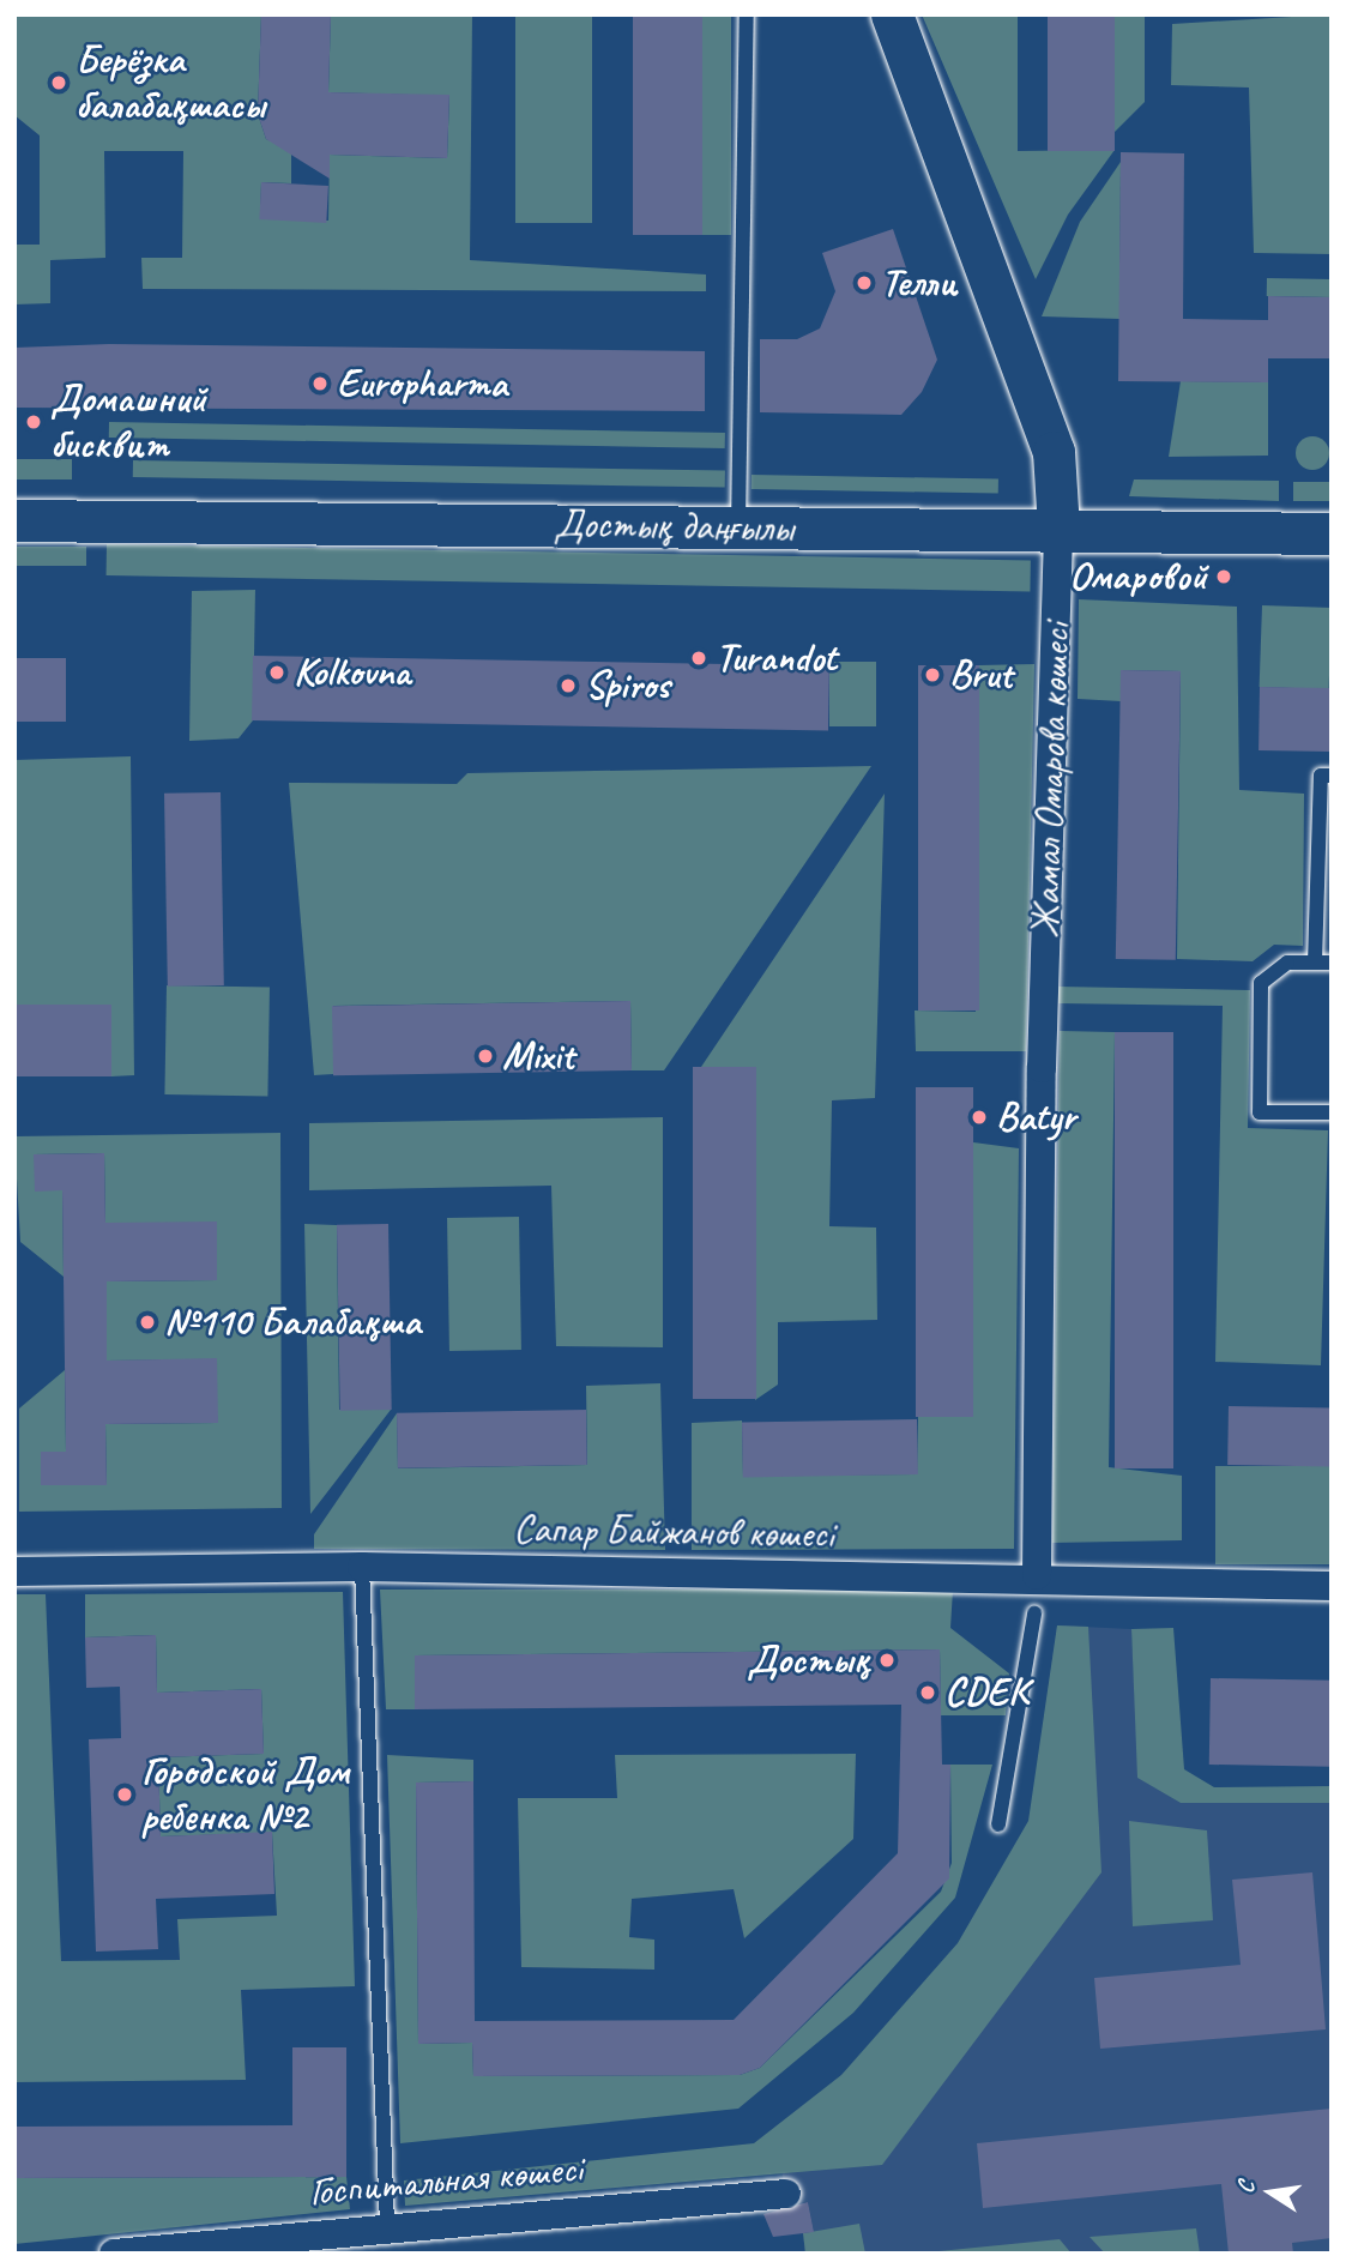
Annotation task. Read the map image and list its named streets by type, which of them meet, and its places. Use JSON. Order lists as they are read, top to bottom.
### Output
{
  "streets": {
    "main road": ["Достық даңғылы", "Жамал Омарова көшесі"],
    "street": ["Сапар Байжанов көшесі", "Госпитальная көшесі"]
  },
  "crossings": [
    ["Достық даңғылы", "Жамал Омарова көшесі"],
    ["Жамал Омарова көшесі", "Сапар Байжанов көшесі"]
  ],
  "places": [
    "Берёзка балабақшасы",
    "Телли",
    "Europharma",
    "Домашний бисквит",
    "Омаровой",
    "Turandot",
    "Kolkovna",
    "Brut",
    "Spiros",
    "Mixit",
    "Batyr",
    "№110 Балабақша",
    "Достық",
    "CDEK",
    "Городской Дом ребенка №2"
  ],
  "north": "left"
}
